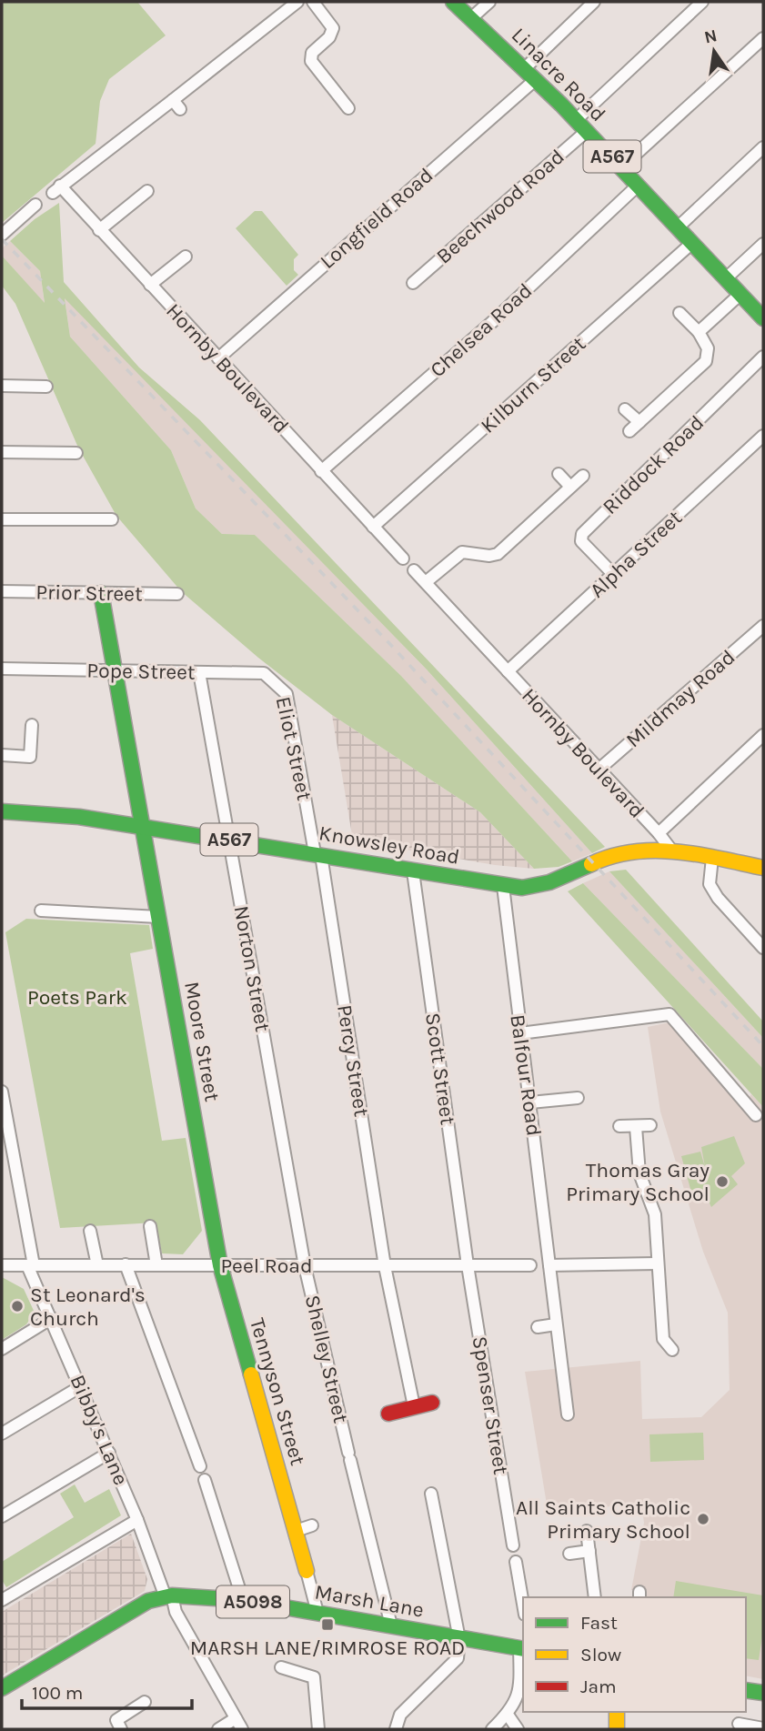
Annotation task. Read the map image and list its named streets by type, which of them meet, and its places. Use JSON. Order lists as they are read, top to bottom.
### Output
{
  "streets": {
    "main road": [
      "Linacre Road",
      "A567",
      "Knowsley Road",
      "Moore Street",
      "Tennyson Street",
      "Marsh Lane",
      "A5098"
    ],
    "street": [
      "Beechwood Road",
      "Longfield Road",
      "Chelsea Road",
      "Hornby Boulevard",
      "Kilburn Street",
      "Riddock Road",
      "Alpha Street",
      "Prior Street",
      "Pope Street",
      "Mildmay Road",
      "Eliot Street",
      "Norton Street",
      "Percy Street",
      "Scott Street",
      "Balfour Road",
      "Peel Road",
      "Shelley Street",
      "Spenser Street",
      "Bibby's Lane"
    ]
  },
  "crossings": [
    ["Linacre Road", "Beechwood Road"],
    ["Linacre Road", "Longfield Road"],
    ["Linacre Road", "Chelsea Road"],
    ["Linacre Road", "Kilburn Street"],
    ["Longfield Road", "Hornby Boulevard"],
    ["Chelsea Road", "Hornby Boulevard"],
    ["Hornby Boulevard", "Kilburn Street"],
    ["Hornby Boulevard", "Alpha Street"],
    ["Hornby Boulevard", "Mildmay Road"],
    ["Hornby Boulevard", "Knowsley Road"],
    ["Riddock Road", "Alpha Street"],
    ["Prior Street", "Moore Street"],
    ["Pope Street", "Eliot Street"],
    ["Pope Street", "Norton Street"],
    ["Pope Street", "Moore Street"],
    ["Eliot Street", "Knowsley Road"],
    ["Eliot Street", "Percy Street"],
    ["Knowsley Road", "Norton Street"],
    ["Knowsley Road", "Moore Street"],
    ["Knowsley Road", "Percy Street"],
    ["Knowsley Road", "Scott Street"],
    ["Knowsley Road", "Balfour Road"],
    ["Norton Street", "Peel Road"],
    ["Norton Street", "Shelley Street"],
    ["Moore Street", "Peel Road"],
    ["Moore Street", "Tennyson Street"],
    ["Percy Street", "Peel Road"],
    ["Scott Street", "Peel Road"],
    ["Scott Street", "Spenser Street"],
    ["Peel Road", "Shelley Street"],
    ["Peel Road", "Tennyson Street"],
    ["Peel Road", "Spenser Street"],
    ["Peel Road", "Bibby's Lane"],
    ["Shelley Street", "Marsh Lane"],
    ["Bibby's Lane", "Marsh Lane"]
  ],
  "parks": ["Poets Park"],
  "places": {
    "other": ["Thomas Gray Primary School", "St Leonard's Church", "All Saints Catholic Primary School"],
    "transit": ["MARSH LANE/RIMROSE ROAD"]
  },
  "legend": ["Fast", "Slow", "Jam"],
  "scale_bar": "100 m",
  "north": "top"
}
